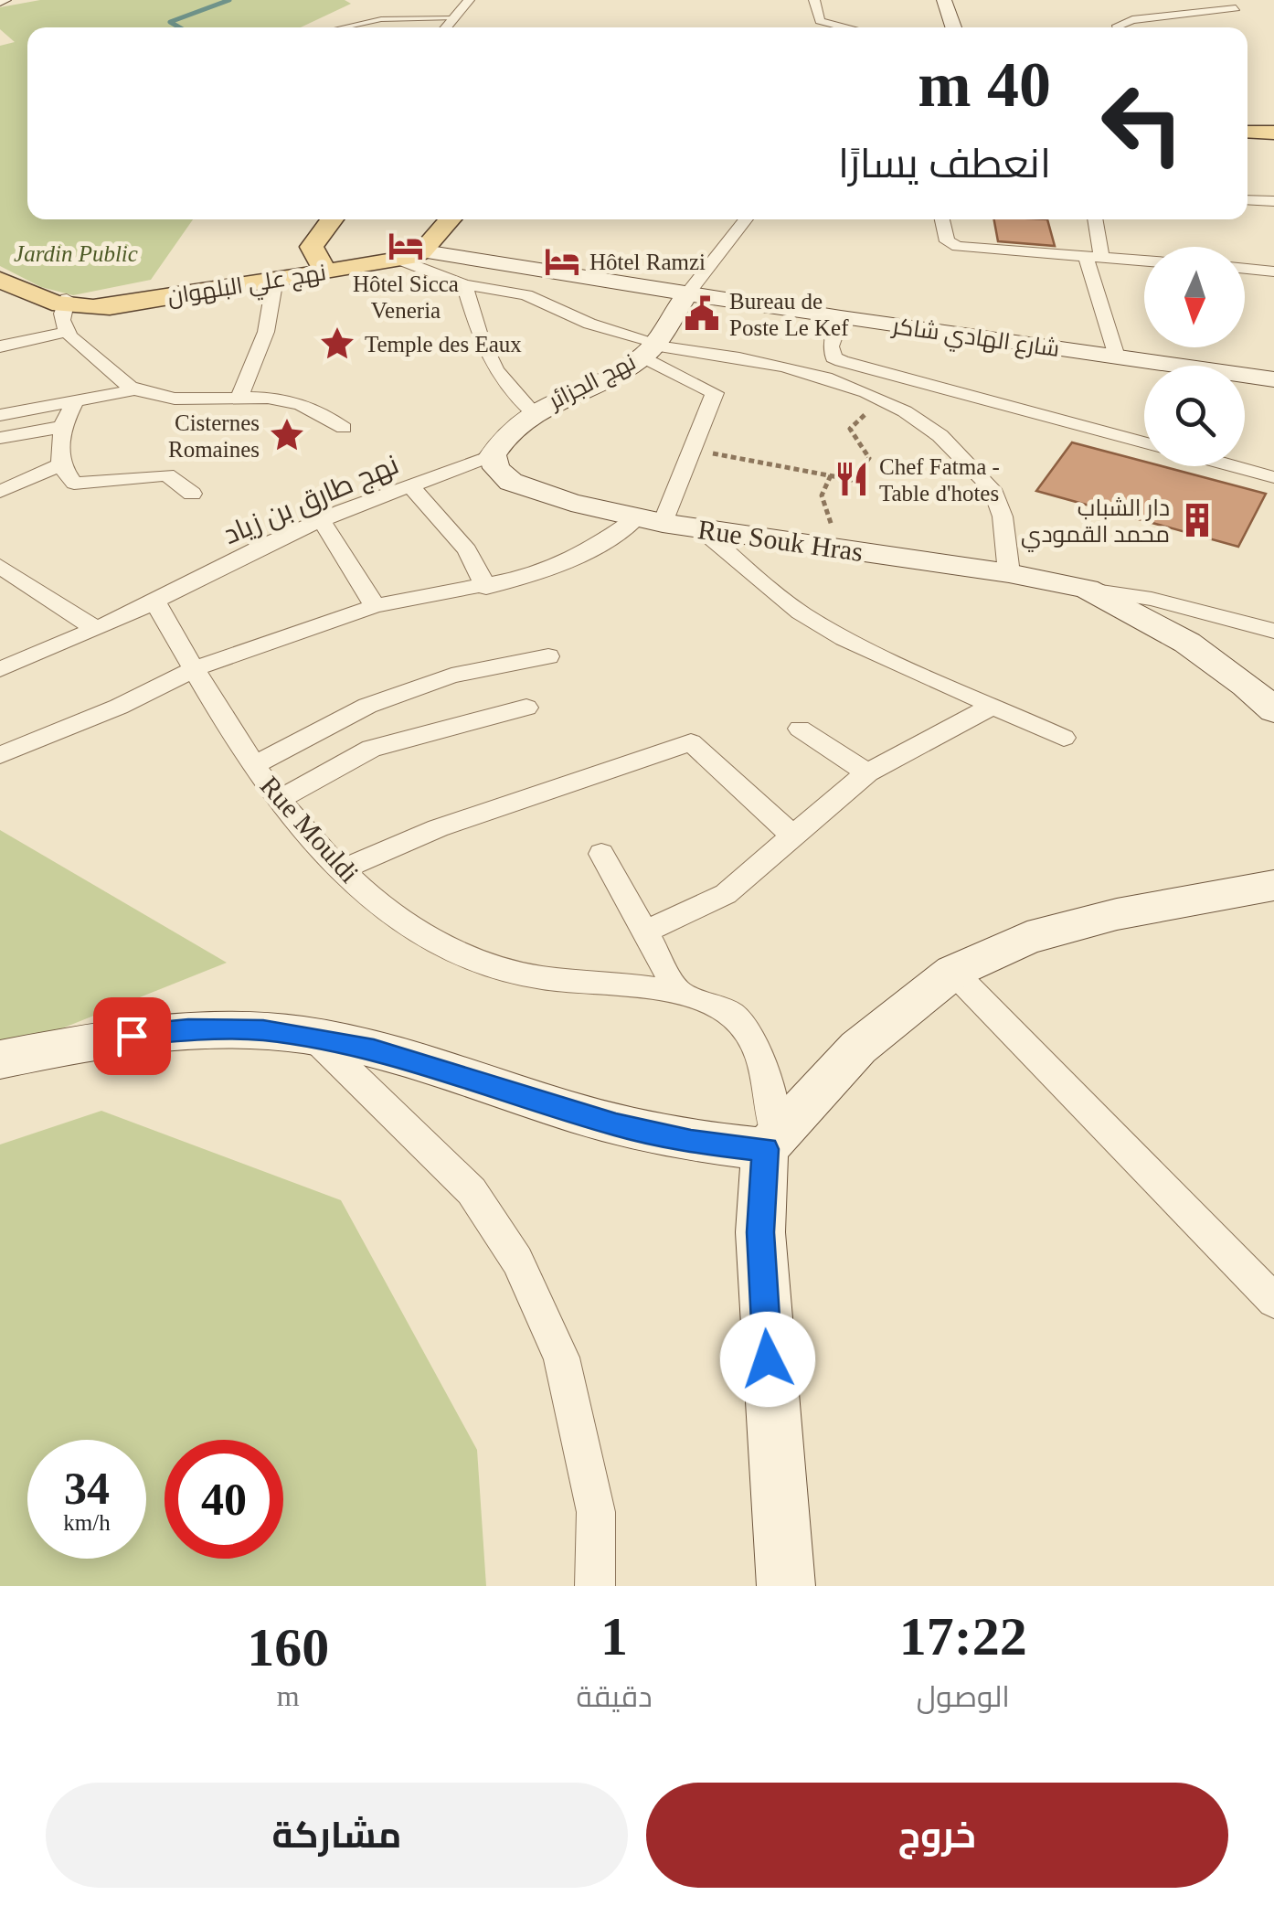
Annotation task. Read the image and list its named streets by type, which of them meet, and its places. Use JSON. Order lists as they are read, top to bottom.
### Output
{
  "streets": {
    "main road": ["نهج علي البلهوان"],
    "street": [
      "شارع الهادي شاكر",
      "نهج الجزائر",
      "نهج طارق بن زياد",
      "Rue Souk Hras",
      "Rue Mouldi"
    ]
  },
  "crossings": [
    ["نهج علي البلهوان", "شارع الهادي شاكر"],
    ["شارع الهادي شاكر", "نهج الجزائر"],
    ["نهج الجزائر", "نهج طارق بن زياد"],
    ["نهج الجزائر", "Rue Souk Hras"],
    ["نهج طارق بن زياد", "Rue Souk Hras"],
    ["نهج طارق بن زياد", "Rue Mouldi"]
  ],
  "parks": ["Jardin Public"],
  "places": {
    "hotel": ["Hôtel Sicca Veneria", "Hôtel Ramzi"],
    "public building": ["Bureau de Poste Le Kef"],
    "place": ["Temple des Eaux", "Cisternes Romaines"],
    "restaurant": ["Chef Fatma - Table d'hotes"],
    "building": ["دار الشباب محمد القمودي"]
  },
  "north": "bottom",
  "page": {
    "turn": ["40 m", "انعطف يسارًا"],
    "speed": "34 km/h",
    "limit": "40",
    "eta": [
      "17:22",
      "الوصول",
      "1",
      "دقيقة",
      "160",
      "m"
    ],
    "buttons": ["خروج", "مشاركة"]
  }
}
